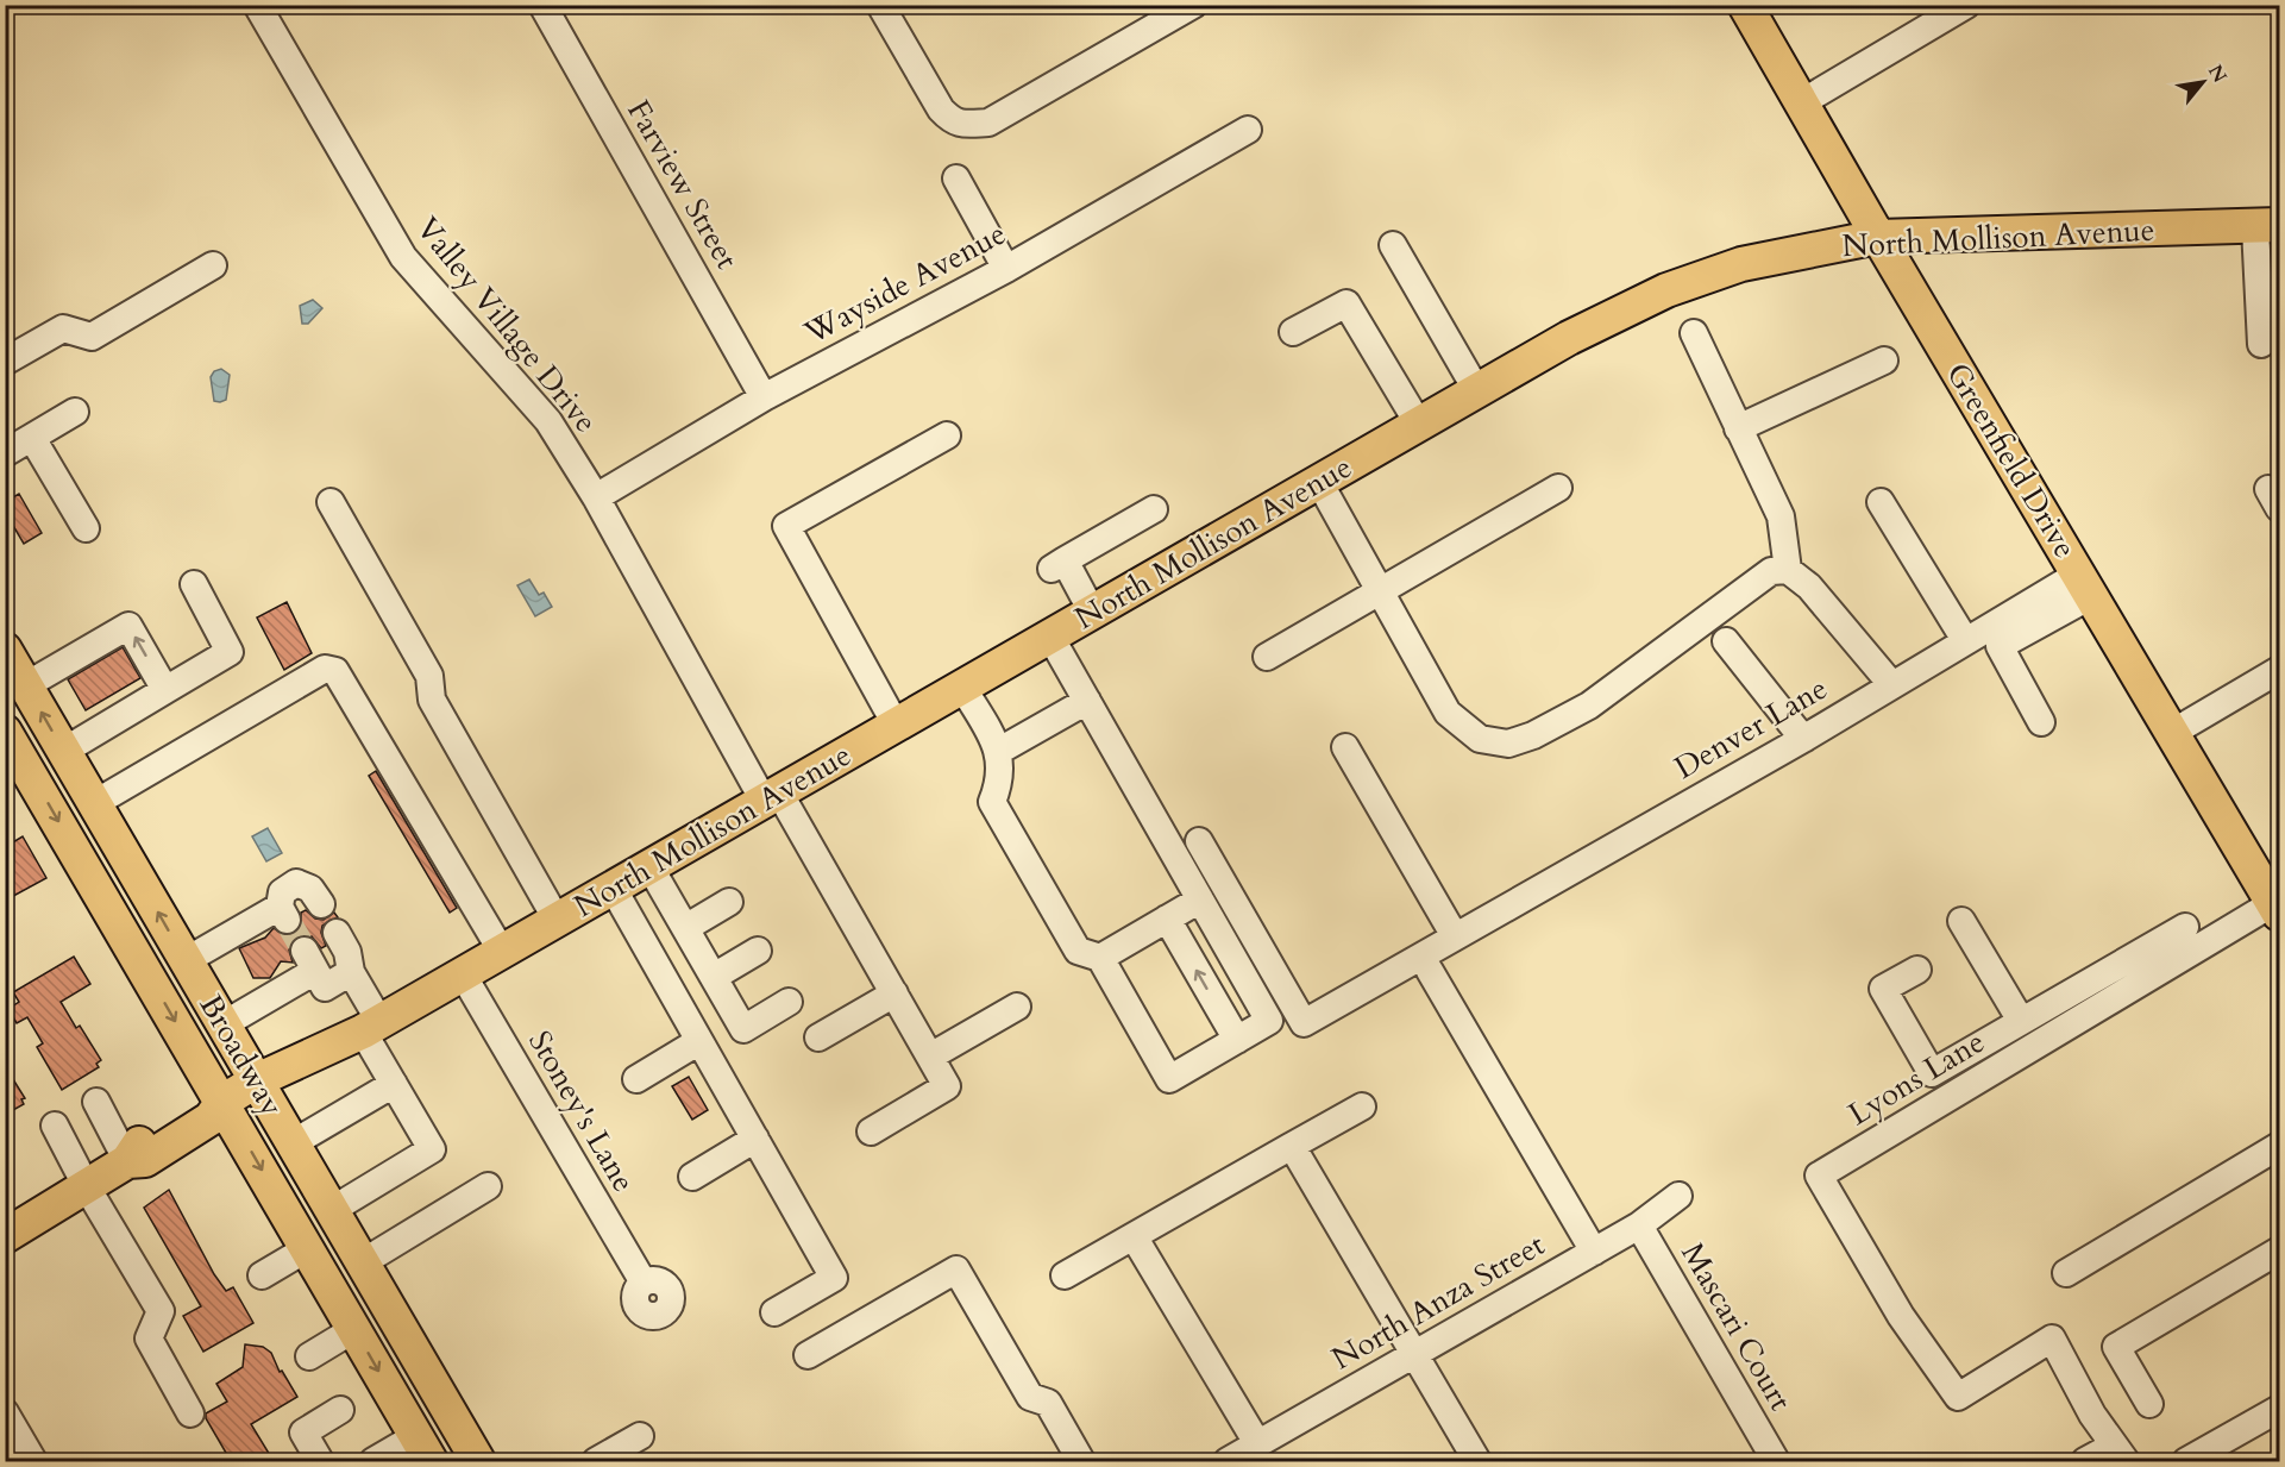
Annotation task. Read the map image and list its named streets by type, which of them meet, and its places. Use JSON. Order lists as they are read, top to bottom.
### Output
{
  "streets": {
    "main road": ["North Mollison Avenue", "Greenfield Drive", "Broadway"],
    "street": [
      "Farview Street",
      "Wayside Avenue",
      "Valley Village Drive",
      "Denver Lane",
      "Lyons Lane",
      "Stoney's Lane",
      "North Anza Street",
      "Mascari Court"
    ]
  },
  "crossings": [
    ["Farview Street", "Wayside Avenue"],
    ["North Mollison Avenue", "Valley Village Drive"],
    ["North Mollison Avenue", "Greenfield Drive"],
    ["North Mollison Avenue", "Broadway"],
    ["North Mollison Avenue", "Stoney's Lane"],
    ["Wayside Avenue", "Valley Village Drive"],
    ["Greenfield Drive", "Denver Lane"],
    ["Greenfield Drive", "Lyons Lane"],
    ["North Anza Street", "Mascari Court"]
  ],
  "north": "top right"
}
